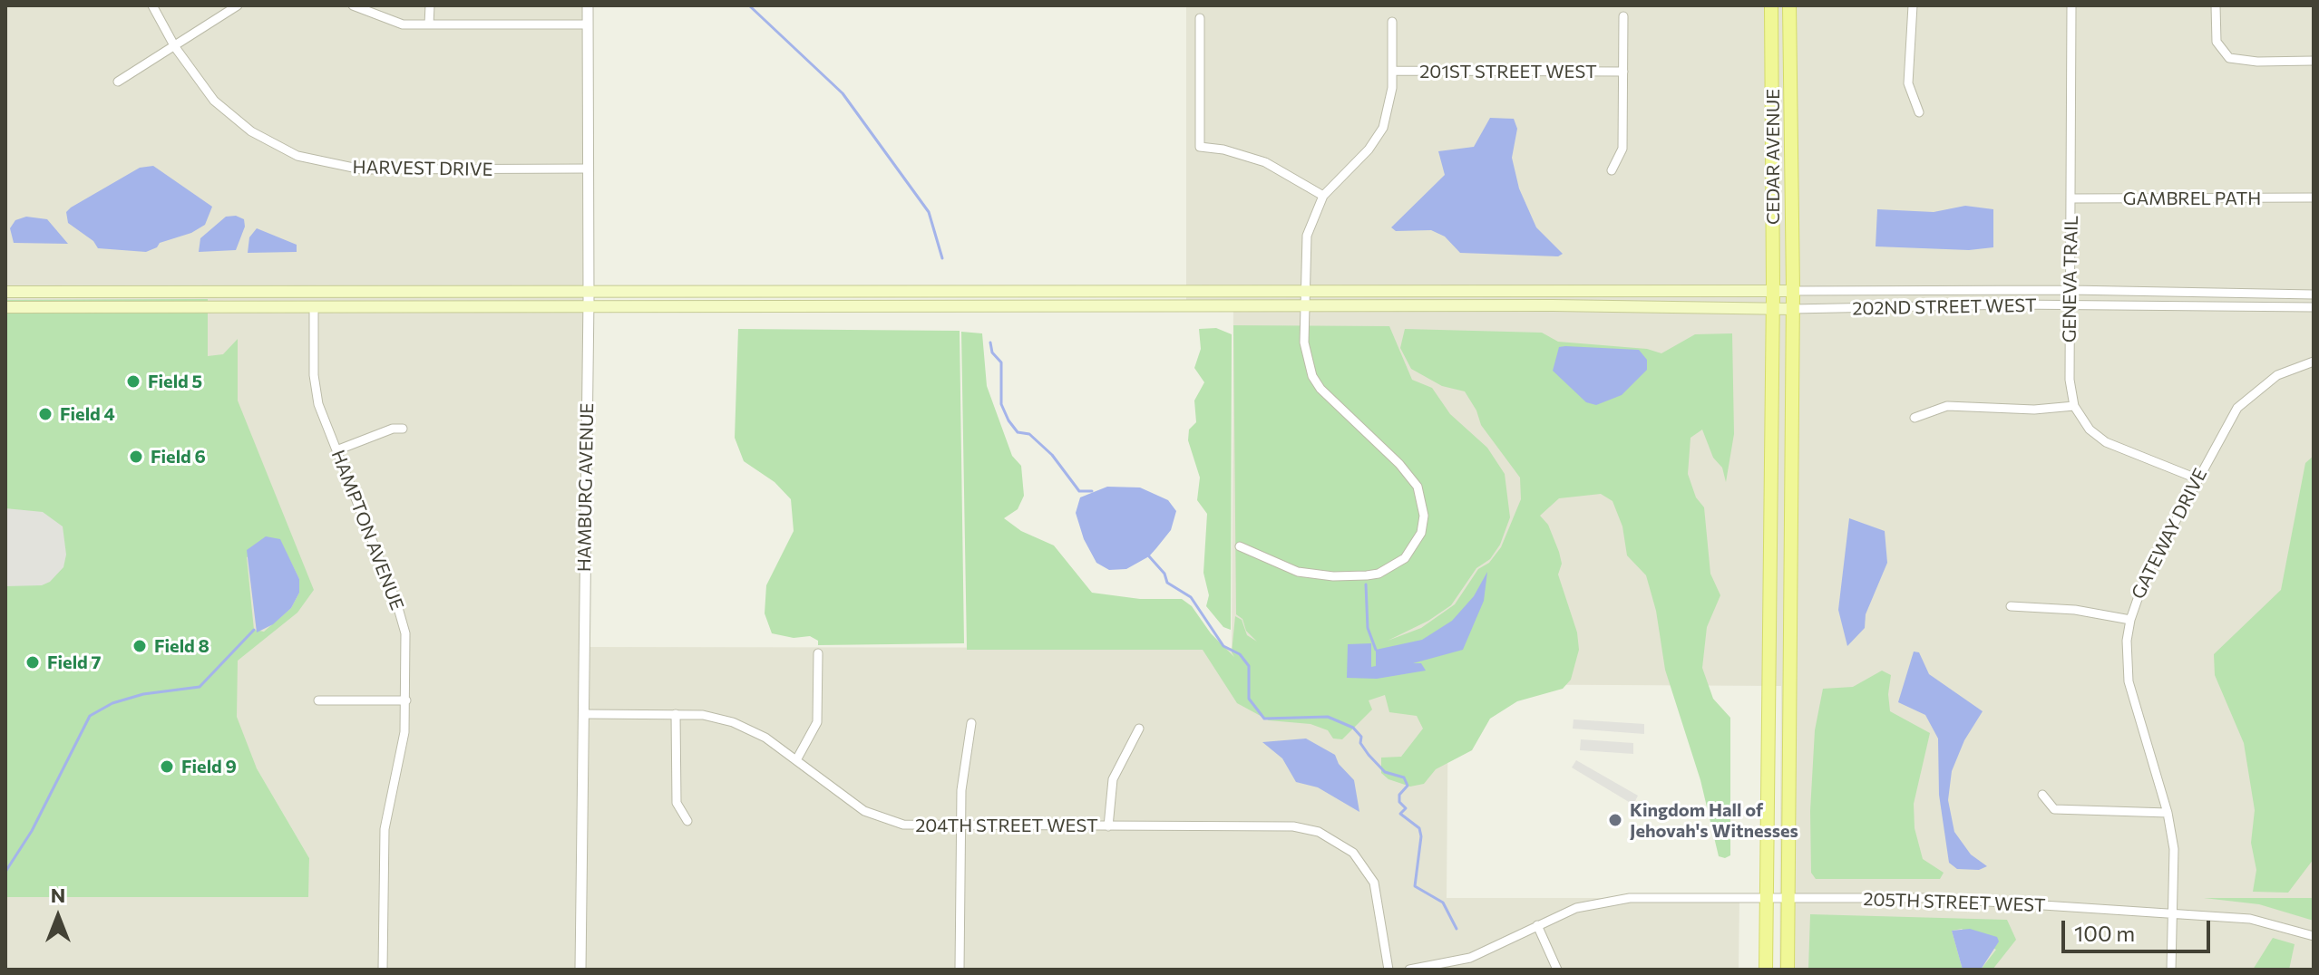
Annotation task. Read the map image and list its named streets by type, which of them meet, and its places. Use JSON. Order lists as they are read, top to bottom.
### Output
{
  "streets": {
    "main road": ["CEDAR AVENUE"],
    "street": [
      "201ST STREET WEST",
      "HARVEST DRIVE",
      "GAMBREL PATH",
      "GENEVA TRAIL",
      "202ND STREET WEST",
      "HAMBURG AVENUE",
      "HAMPTON AVENUE",
      "GATEWAY DRIVE",
      "204TH STREET WEST",
      "205TH STREET WEST"
    ]
  },
  "crossings": [
    ["CEDAR AVENUE", "202ND STREET WEST"],
    ["CEDAR AVENUE", "205TH STREET WEST"],
    ["HARVEST DRIVE", "HAMBURG AVENUE"],
    ["GAMBREL PATH", "GENEVA TRAIL"],
    ["GENEVA TRAIL", "202ND STREET WEST"],
    ["HAMBURG AVENUE", "204TH STREET WEST"],
    ["GATEWAY DRIVE", "205TH STREET WEST"]
  ],
  "places": [
    "Field 5",
    "Field 4",
    "Field 6",
    "Field 8",
    "Field 7",
    "Field 9",
    "Kingdom Hall of Jehovah's Witnesses"
  ],
  "scale_bar": "100 m",
  "north": "top"
}
